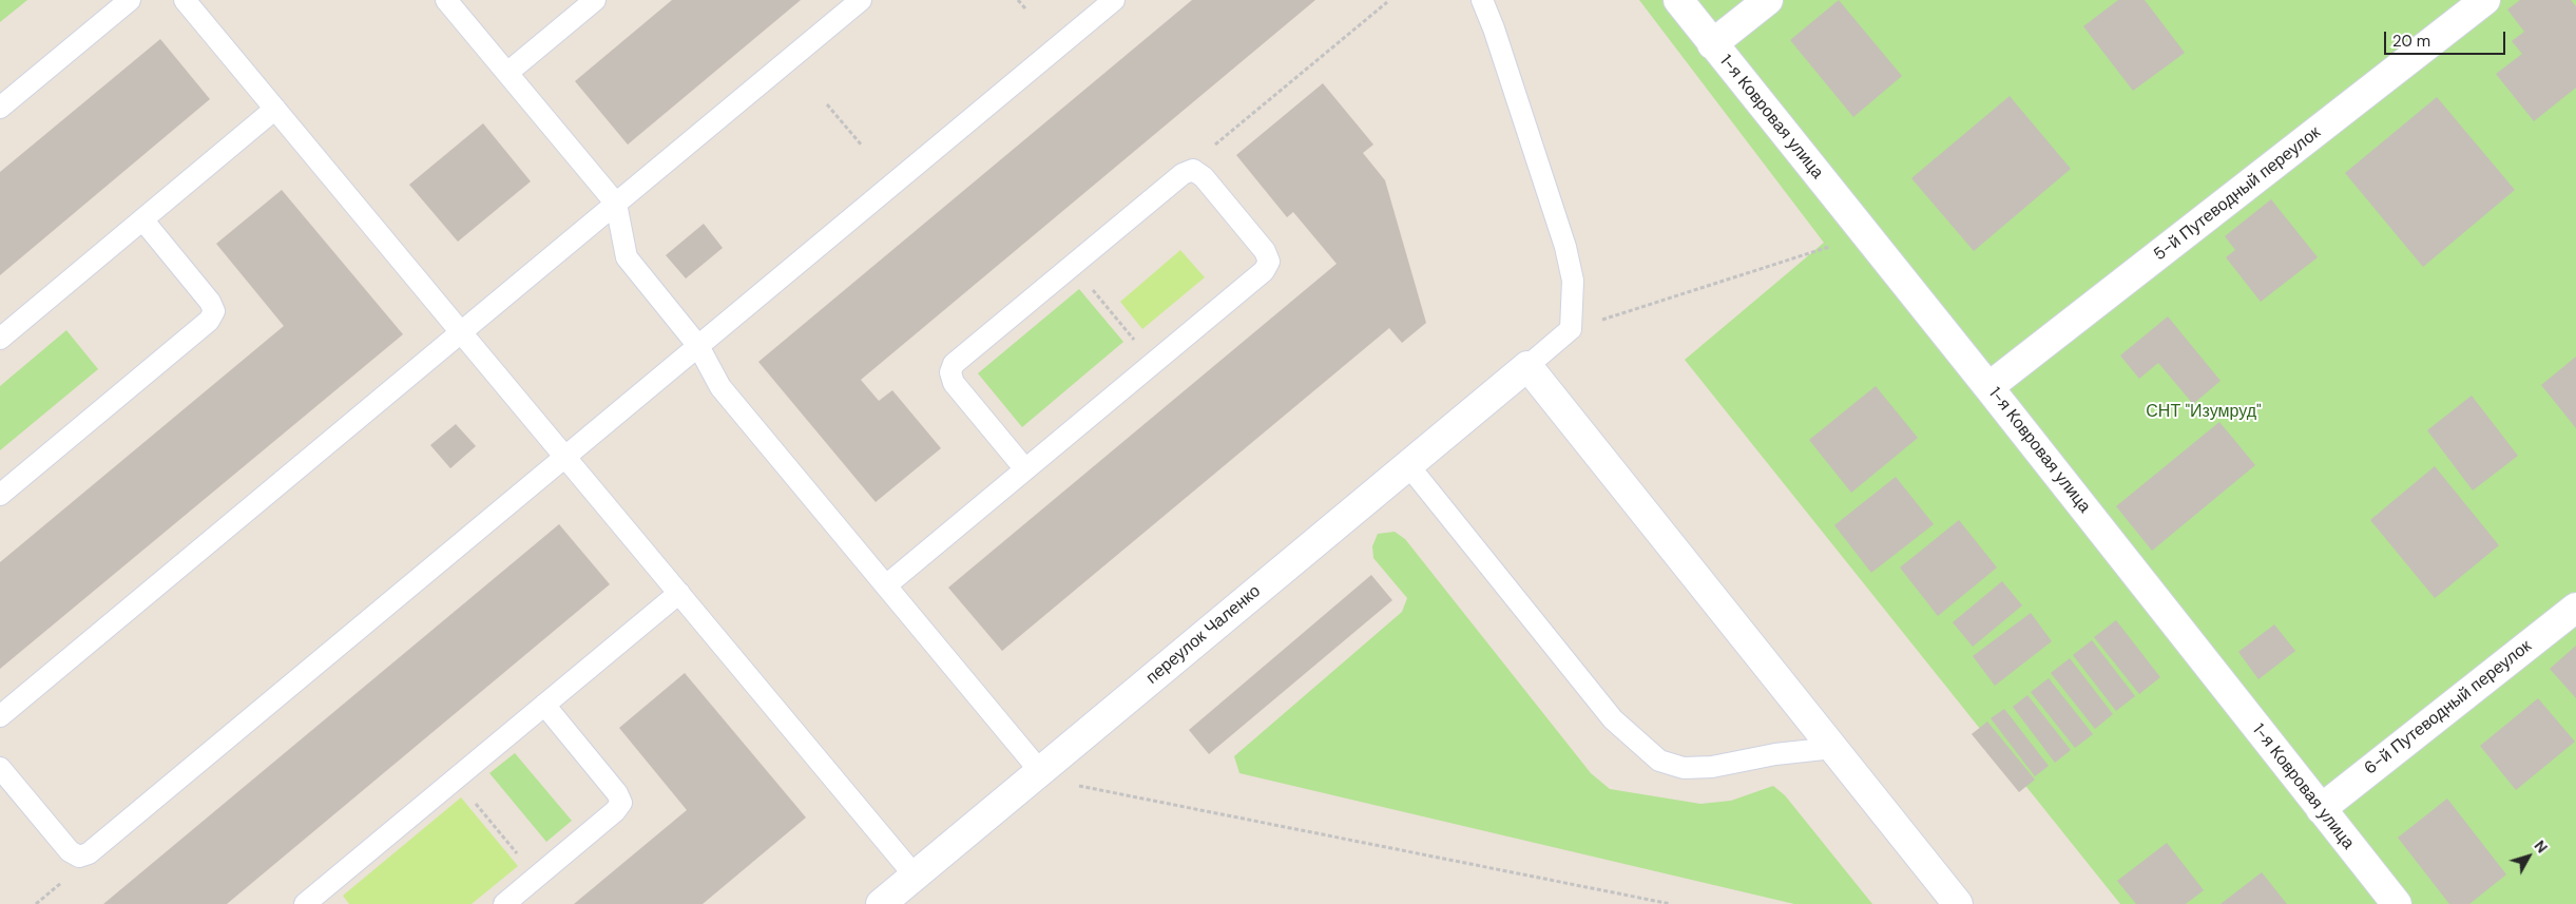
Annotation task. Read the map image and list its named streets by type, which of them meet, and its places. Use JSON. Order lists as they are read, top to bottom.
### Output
{
  "streets": {
    "street": [
      "1-я Ковровая улица",
      "5-й Путеводный переулок",
      "переулок Чаленко",
      "6-й Путеводный переулок"
    ]
  },
  "crossings": [
    ["1-я Ковровая улица", "5-й Путеводный переулок"],
    ["1-я Ковровая улица", "6-й Путеводный переулок"]
  ],
  "parks": ["СНТ \"Изумруд\""],
  "scale_bar": "20 m",
  "north": "top right"
}
